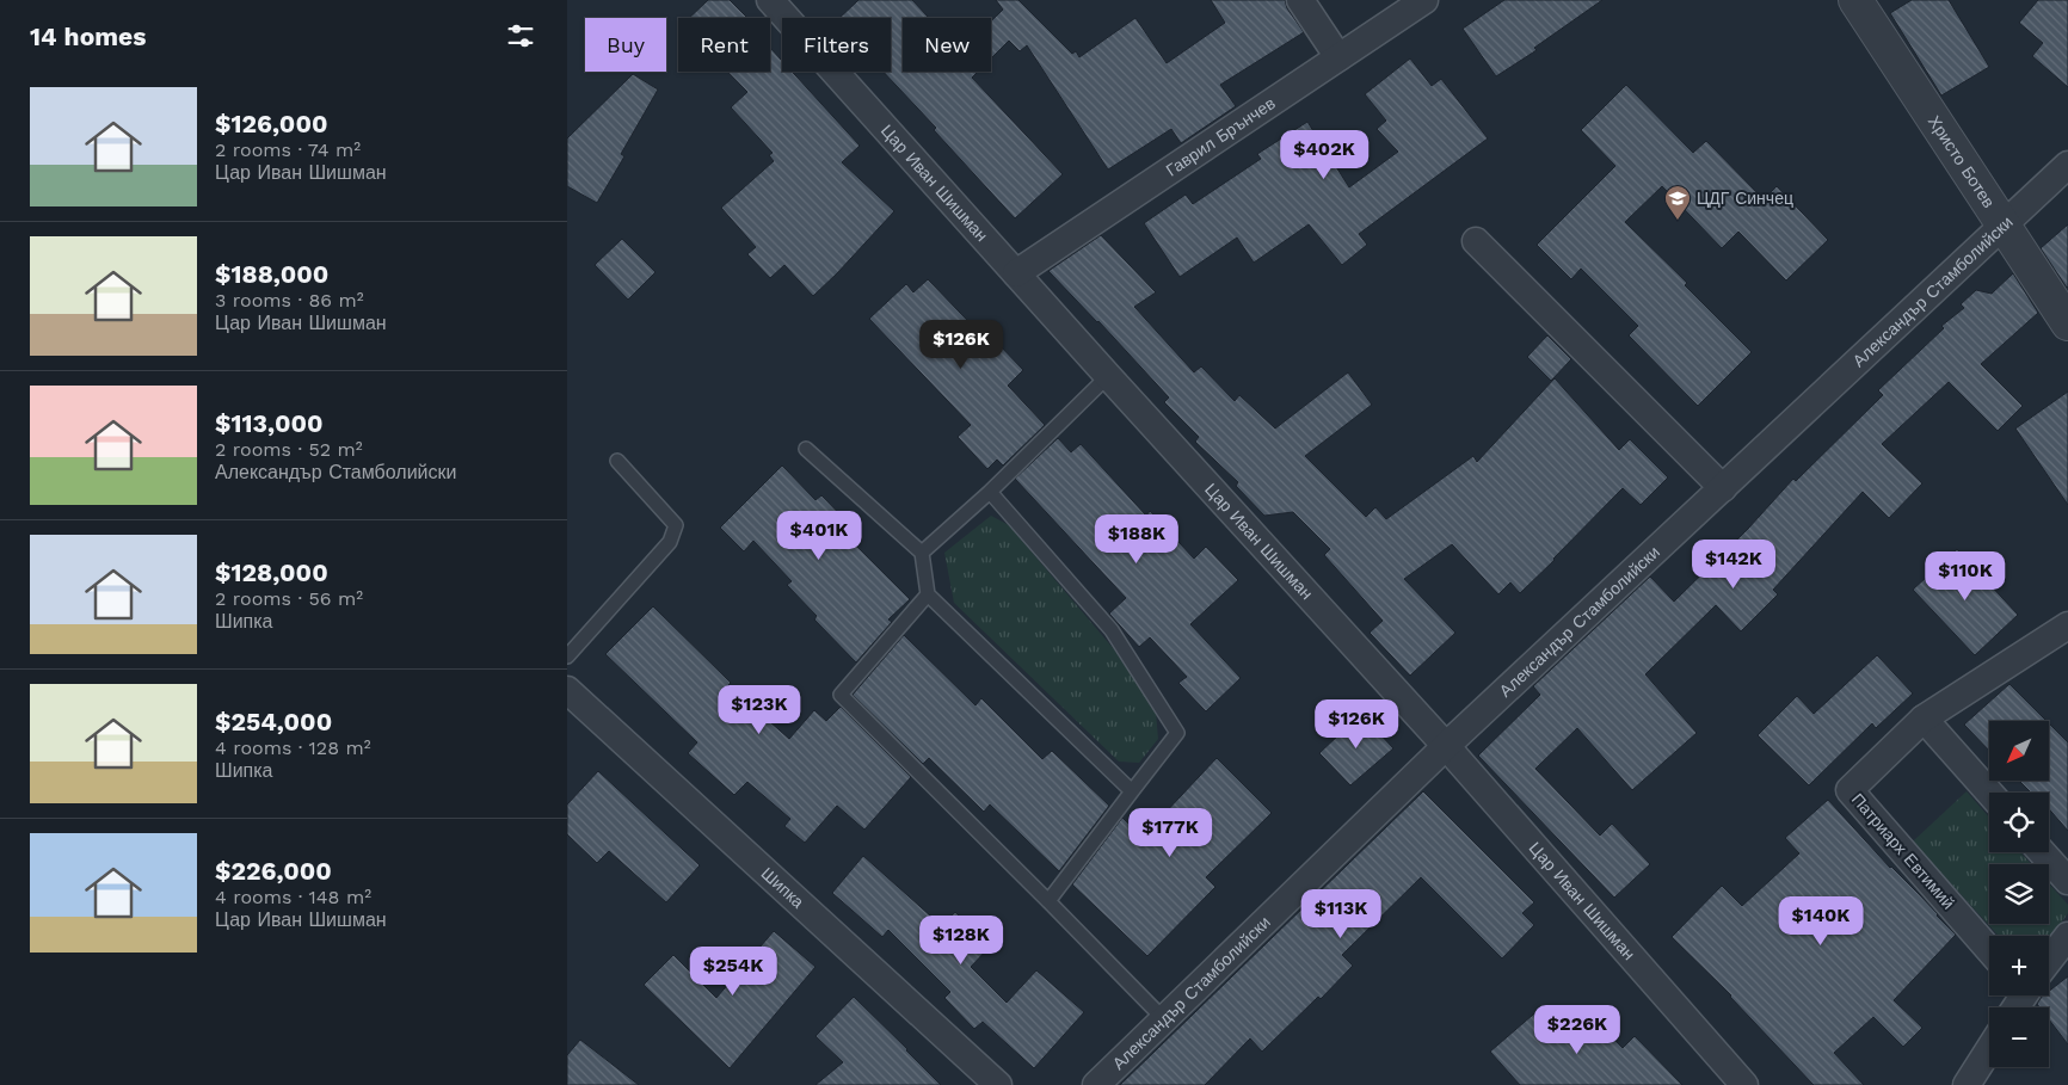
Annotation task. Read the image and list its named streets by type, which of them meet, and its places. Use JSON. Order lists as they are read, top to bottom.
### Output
{
  "streets": {
    "street": [
      "Гаврил Брънчев",
      "Христо Ботев",
      "Цар Иван Шишман",
      "Александър Стамболийски",
      "Патриарх Евтимий",
      "Шипка"
    ]
  },
  "crossings": [
    ["Гаврил Брънчев", "Цар Иван Шишман"],
    ["Христо Ботев", "Александър Стамболийски"],
    ["Цар Иван Шишман", "Александър Стамболийски"]
  ],
  "places": {
    "school or university": ["ЦДГ Синчец"]
  },
  "north": "bottom left",
  "page": {
    "heading": "14 homes",
    "chip": [
      "Buy",
      "Rent",
      "Filters",
      "New"
    ],
    "list": [
      {
        "name": "$126,000",
        "note": "2 rooms · 74 m² · Цар Иван Шишман"
      },
      {
        "name": "$188,000",
        "note": "3 rooms · 86 m² · Цар Иван Шишман"
      },
      {
        "name": "$113,000",
        "note": "2 rooms · 52 m² · Александър Стамболийски"
      },
      {
        "name": "$128,000",
        "note": "2 rooms · 56 m² · Шипка"
      },
      {
        "name": "$254,000",
        "note": "4 rooms · 128 m² · Шипка"
      },
      {
        "name": "$226,000",
        "note": "4 rooms · 148 m² · Цар Иван Шишман"
      }
    ],
    "price": [
      "$402K",
      "$126K",
      "$401K",
      "$188K",
      "$142K",
      "$110K",
      "$123K",
      "$126K",
      "$177K",
      "$113K",
      "$140K",
      "$128K",
      "$254K",
      "$226K"
    ],
    "map_buttons": ["+", "−"]
  }
}
